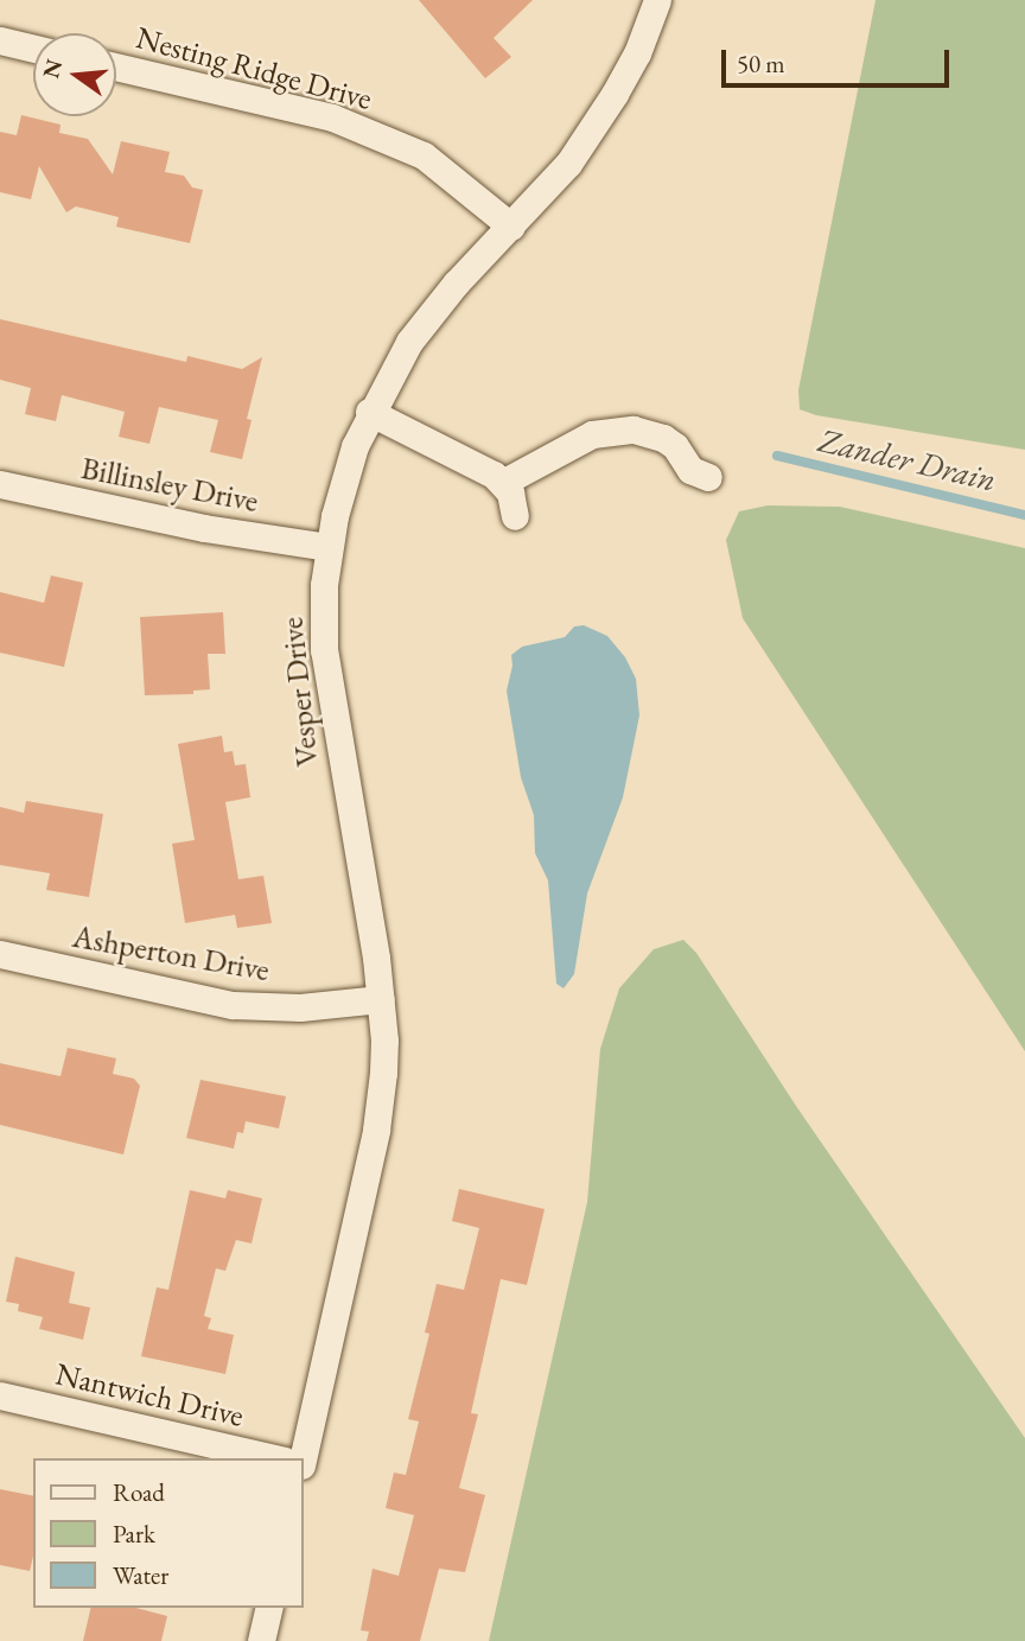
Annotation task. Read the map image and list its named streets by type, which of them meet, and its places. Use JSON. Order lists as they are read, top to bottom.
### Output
{
  "streets": {
    "street": [
      "Nesting Ridge Drive",
      "Billinsley Drive",
      "Vesper Drive",
      "Ashperton Drive",
      "Nantwich Drive"
    ]
  },
  "crossings": [
    ["Nesting Ridge Drive", "Vesper Drive"],
    ["Billinsley Drive", "Vesper Drive"],
    ["Vesper Drive", "Ashperton Drive"]
  ],
  "water": ["Zander Drain"],
  "legend": ["Road", "Park", "Water"],
  "scale_bar": "50 m",
  "north": "left"
}
